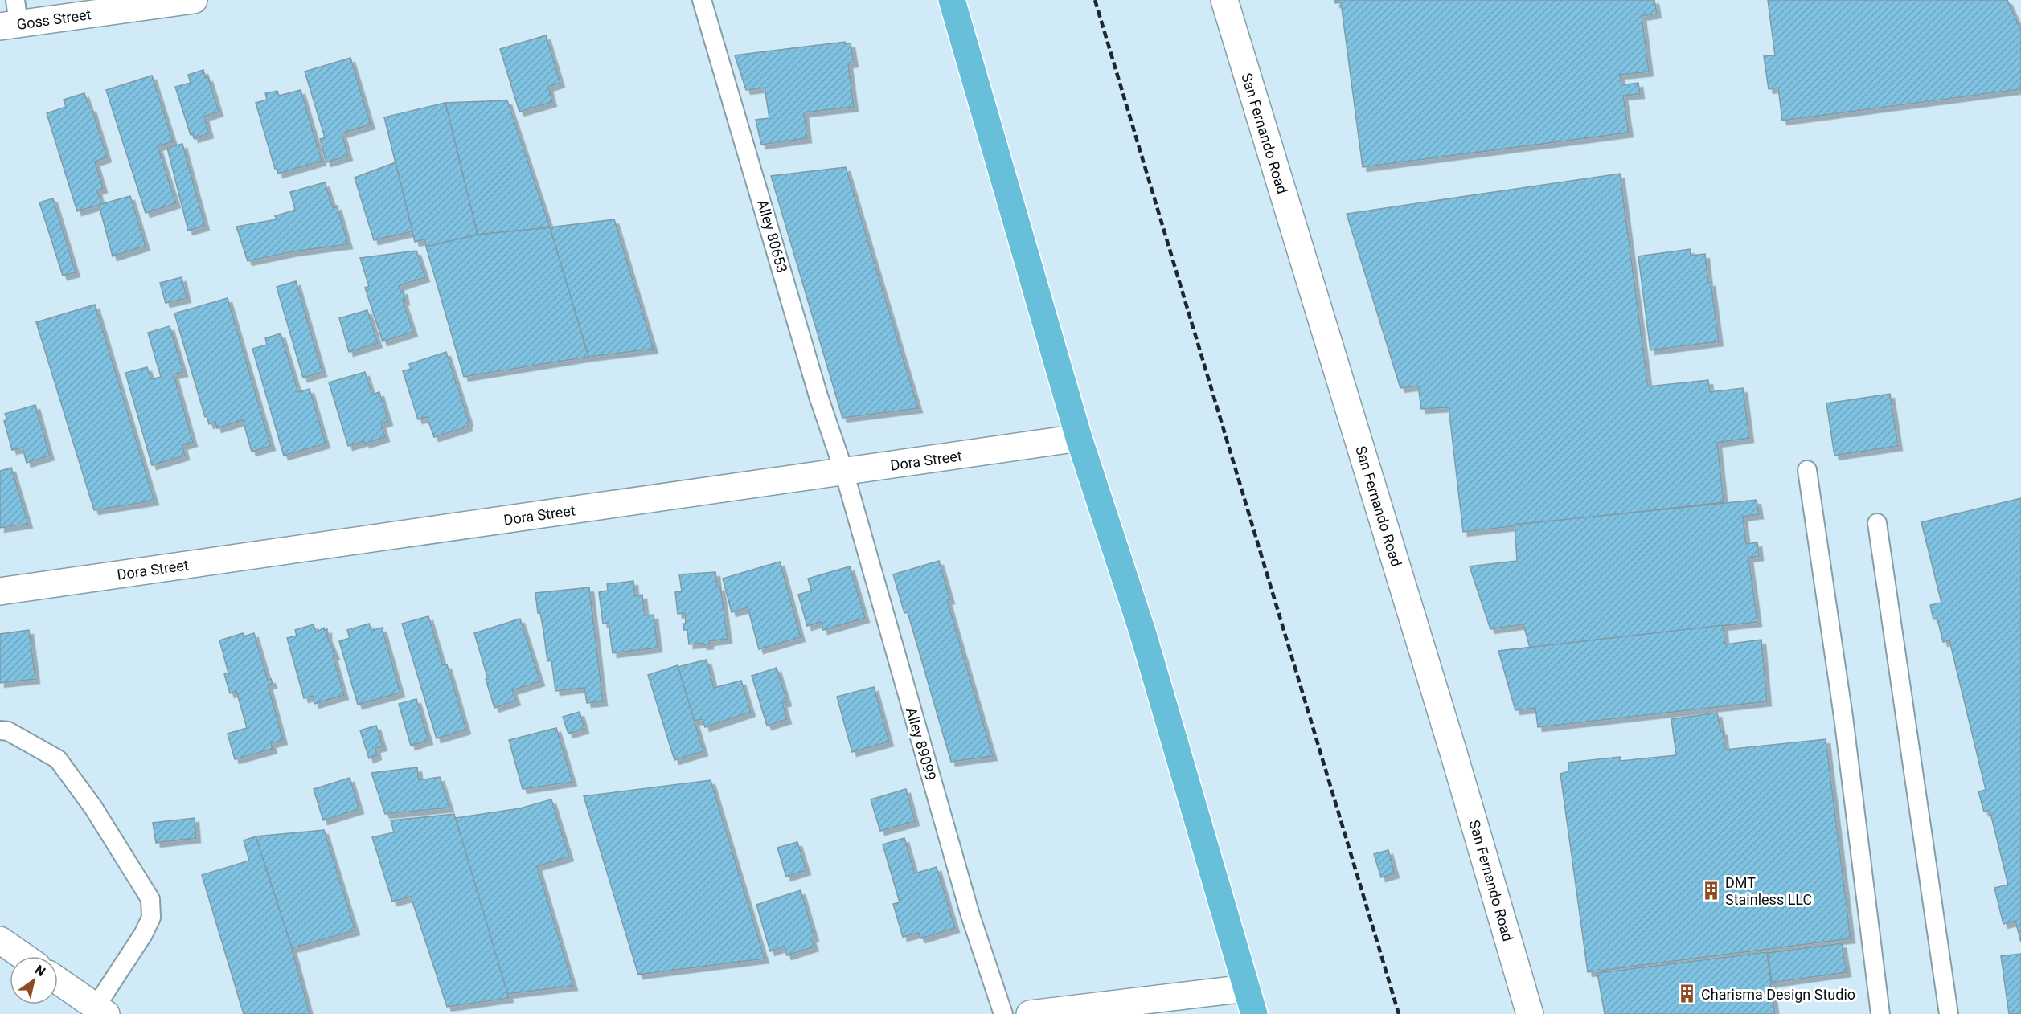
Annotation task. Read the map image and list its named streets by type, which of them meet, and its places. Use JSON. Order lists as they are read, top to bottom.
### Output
{
  "streets": {
    "street": ["Goss Street", "San Fernando Road", "Dora Street"],
    "lane": ["Alley 80653", "Alley 89099"]
  },
  "crossings": [
    ["Alley 80653", "Dora Street"],
    ["Alley 80653", "Alley 89099"],
    ["Dora Street", "Alley 89099"]
  ],
  "places": {
    "building": ["DMT Stainless LLC", "Charisma Design Studio"]
  },
  "north": "top right"
}
